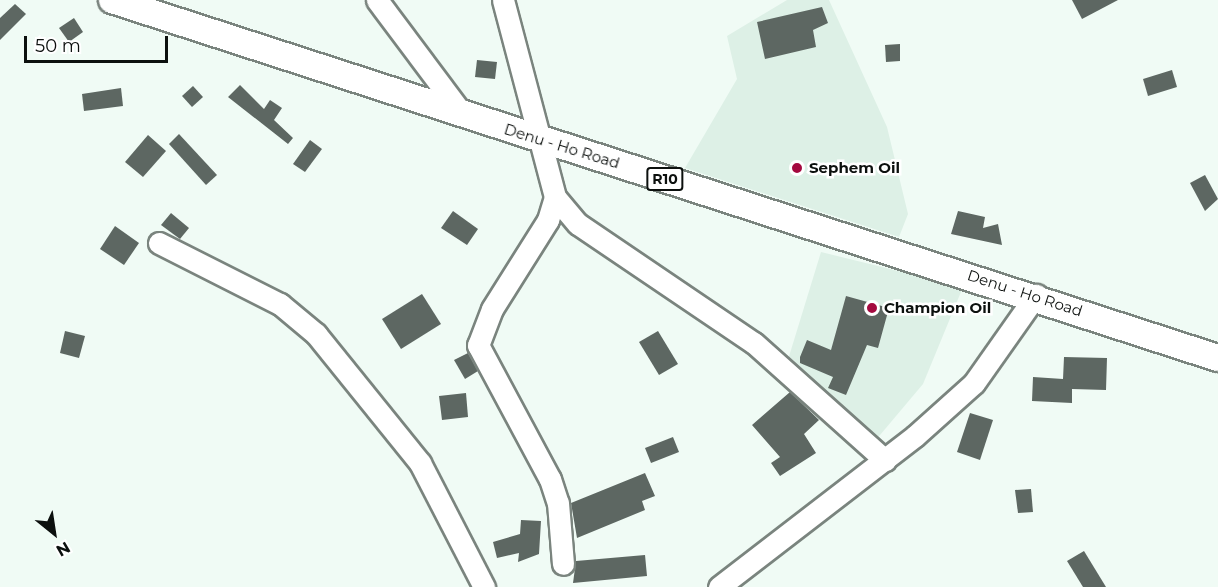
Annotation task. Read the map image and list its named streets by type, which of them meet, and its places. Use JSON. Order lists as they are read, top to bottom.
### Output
{
  "streets": {
    "main road": ["Denu - Ho Road", "R10"]
  },
  "places": ["Sephem Oil", "Champion Oil"],
  "scale_bar": "50 m",
  "north": "bottom right"
}
